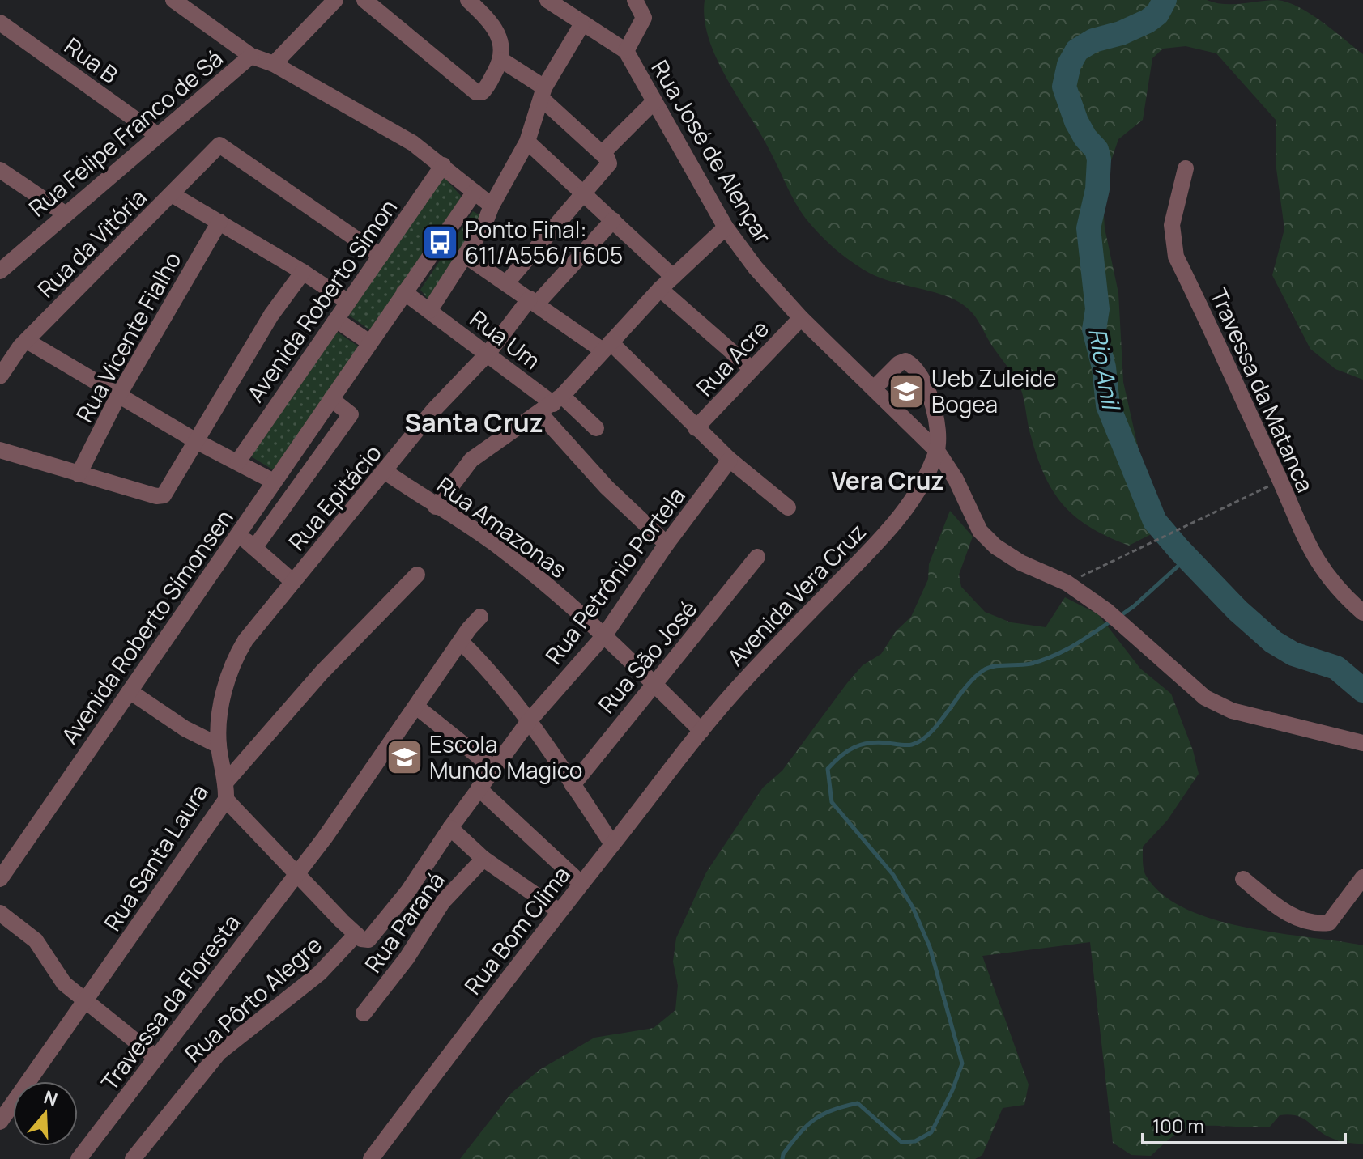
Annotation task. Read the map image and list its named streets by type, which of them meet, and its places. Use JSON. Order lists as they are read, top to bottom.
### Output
{
  "streets": {
    "street": [
      "Rua B",
      "Rua Felipe Franco de Sá",
      "Rua José de Alençar",
      "Rua da Vitória",
      "Avenida Roberto Simon",
      "Rua Vicente Fialho",
      "Rua Um",
      "Rua Acre",
      "Travessa da Matanca",
      "Rua Epitácio",
      "Rua Amazonas",
      "Rua Petrônio Portela",
      "Avenida Vera Cruz",
      "Avenida Roberto Símonsen",
      "Rua São José",
      "Rua Santa Laura",
      "Rua Paraná",
      "Rua Bom Clima",
      "Rua Pôrto Alegre",
      "Travessa da Floresta"
    ]
  },
  "crossings": [
    ["Rua B", "Rua Felipe Franco de Sá"],
    ["Rua José de Alençar", "Rua Acre"],
    ["Rua José de Alençar", "Avenida Vera Cruz"],
    ["Rua da Vitória", "Avenida Roberto Simon"],
    ["Rua Um", "Rua Epitácio"],
    ["Rua Epitácio", "Rua Amazonas"],
    ["Rua Epitácio", "Rua Santa Laura"],
    ["Rua Amazonas", "Rua Petrônio Portela"],
    ["Rua Amazonas", "Avenida Vera Cruz"],
    ["Rua Amazonas", "Rua São José"],
    ["Rua Amazonas", "Rua Bom Clima"],
    ["Rua Petrônio Portela", "Rua Pôrto Alegre"],
    ["Avenida Vera Cruz", "Rua Bom Clima"]
  ],
  "districts": ["Santa Cruz", "Vera Cruz"],
  "water": ["Rio Anil"],
  "places": {
    "bus stop": ["Ponto Final: 611/A556/T605"],
    "school or university": ["Ueb Zuleide Bogea", "Escola Mundo Magico"]
  },
  "scale_bar": "100 m",
  "north": "top"
}
